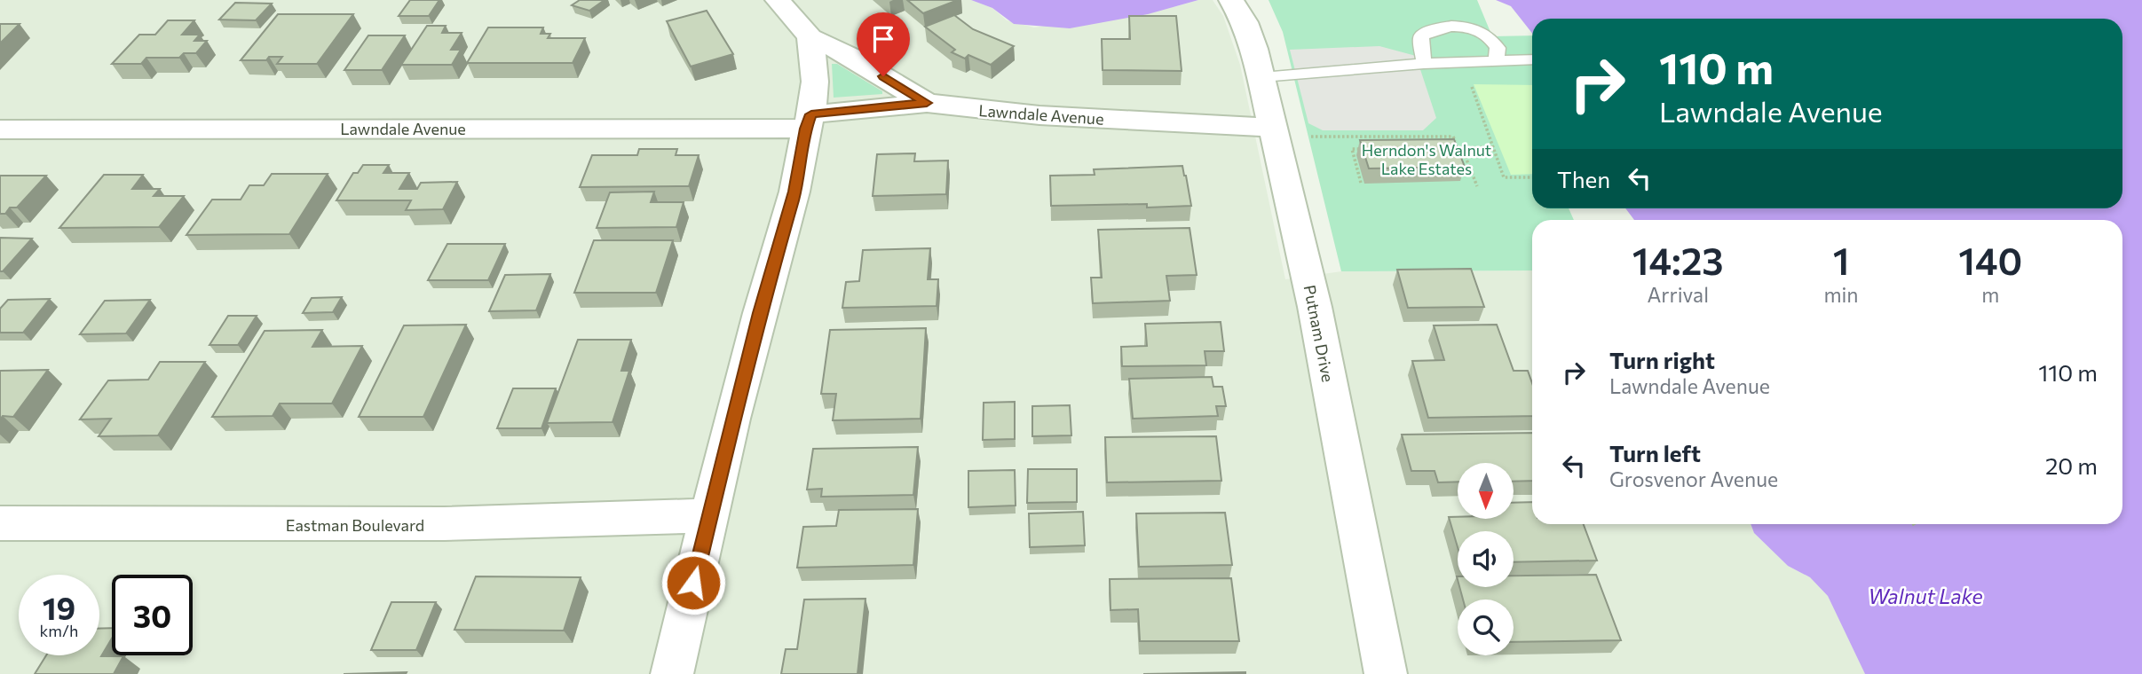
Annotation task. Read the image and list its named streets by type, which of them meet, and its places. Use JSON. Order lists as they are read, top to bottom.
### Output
{
  "streets": {
    "street": ["Lawndale Avenue", "Putnam Drive", "Eastman Boulevard"]
  },
  "crossings": [
    ["Lawndale Avenue", "Putnam Drive"]
  ],
  "water": ["Walnut Lake"],
  "parks": ["Herndon's Walnut Lake Estates"],
  "north": "bottom",
  "page": {
    "turn": ["110 m", "Lawndale Avenue"],
    "then": "Then",
    "eta": [
      "14:23",
      "Arrival",
      "1",
      "min",
      "140",
      "m"
    ],
    "list": [
      {
        "name": "Turn right",
        "note": "Lawndale Avenue",
        "value": "110 m"
      },
      {
        "name": "Turn left",
        "note": "Grosvenor Avenue",
        "value": "20 m"
      }
    ],
    "speed": "19 km/h",
    "limit": "30"
  }
}
